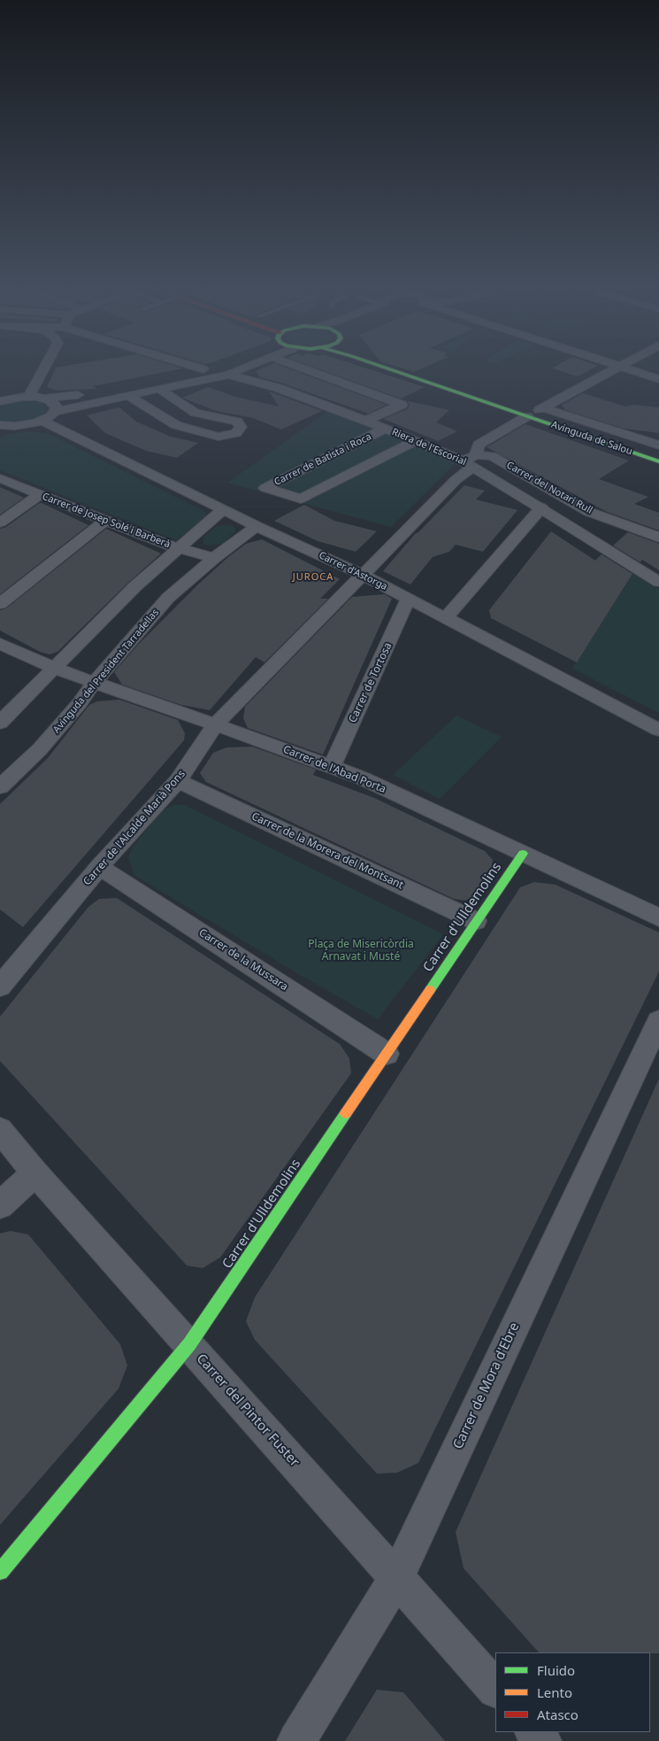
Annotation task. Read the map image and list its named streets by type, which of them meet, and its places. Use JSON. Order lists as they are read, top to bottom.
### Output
{
  "streets": {
    "main road": ["Avinguda de Salou", "Carrer d'Ulldemolins"],
    "street": [
      "Riera de l'Escorial",
      "Carrer de Batista i Roca",
      "Carrer del Notari Rull",
      "Carrer de Josep Solé i Barberà",
      "Carrer d'Astorga",
      "Avinguda del President Tarradellas",
      "Carrer de Tortosa",
      "Carrer de l'Abad Porta",
      "Carrer de l'Alcalde Marià Pons",
      "Carrer de la Morera del Montsant",
      "Carrer de la Mussara",
      "Carrer de Mora d'Ebre",
      "Carrer del Pintor Fuster"
    ]
  },
  "crossings": [
    ["Avinguda de Salou", "Carrer de l'Alcalde Marià Pons"],
    ["Riera de l'Escorial", "Carrer de Batista i Roca"],
    ["Riera de l'Escorial", "Carrer del Notari Rull"],
    ["Riera de l'Escorial", "Carrer de l'Alcalde Marià Pons"],
    ["Carrer del Notari Rull", "Carrer de l'Alcalde Marià Pons"],
    ["Carrer de Josep Solé i Barberà", "Avinguda del President Tarradellas"],
    ["Carrer d'Astorga", "Avinguda del President Tarradellas"],
    ["Carrer d'Astorga", "Carrer de Tortosa"],
    ["Carrer d'Astorga", "Carrer de l'Alcalde Marià Pons"],
    ["Avinguda del President Tarradellas", "Carrer de l'Abad Porta"],
    ["Carrer de Tortosa", "Carrer de l'Abad Porta"],
    ["Carrer de l'Abad Porta", "Carrer de l'Alcalde Marià Pons"],
    ["Carrer de l'Abad Porta", "Carrer d'Ulldemolins"],
    ["Carrer de l'Alcalde Marià Pons", "Carrer de la Morera del Montsant"],
    ["Carrer de l'Alcalde Marià Pons", "Carrer de la Mussara"],
    ["Carrer de la Morera del Montsant", "Carrer d'Ulldemolins"],
    ["Carrer d'Ulldemolins", "Carrer de la Mussara"],
    ["Carrer d'Ulldemolins", "Carrer del Pintor Fuster"],
    ["Carrer de Mora d'Ebre", "Carrer del Pintor Fuster"]
  ],
  "districts": ["JUROCA"],
  "parks": ["Plaça de Misericòrdia Arnavat i Musté"],
  "legend": ["Fluido", "Lento", "Atasco"]
}
